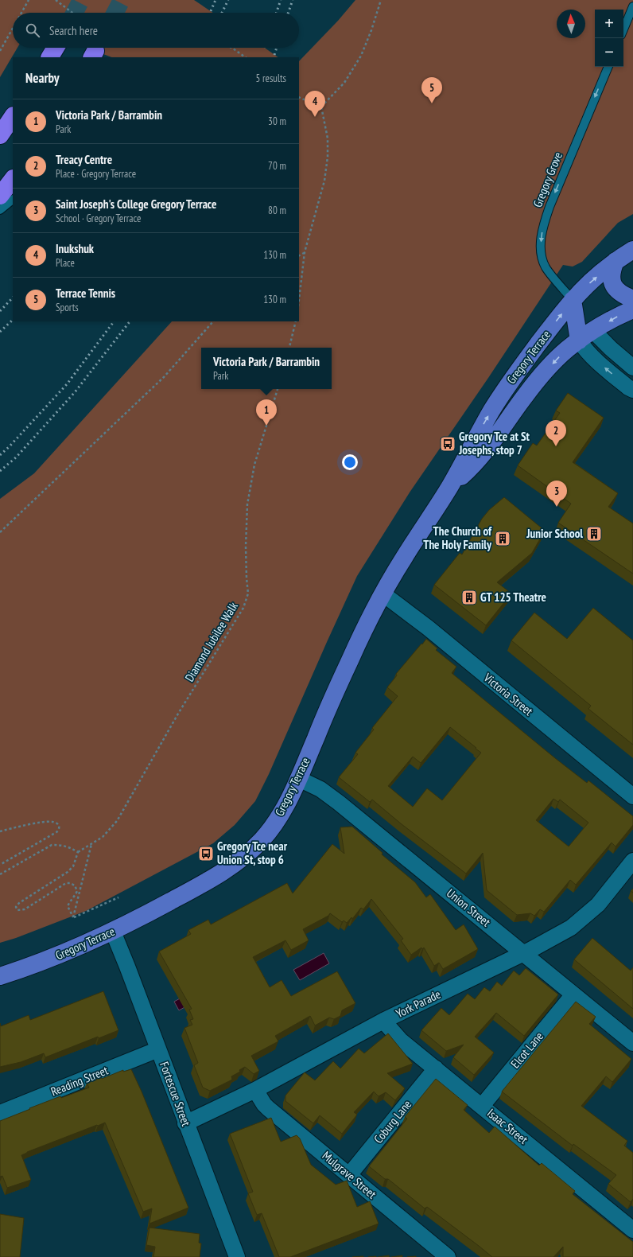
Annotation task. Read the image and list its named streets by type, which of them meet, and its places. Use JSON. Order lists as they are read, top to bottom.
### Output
{
  "streets": {
    "main road": ["Gregory Terrace"],
    "street": [
      "Victoria Street",
      "Union Street",
      "York Parade",
      "Elcot Lane",
      "Reading Street",
      "Fortescue Street",
      "Coburg Lane",
      "Isaac Street",
      "Mulgrave Street"
    ],
    "lane": ["Gregory Grove"],
    "path": ["Diamond Jubilee Walk"]
  },
  "crossings": [
    ["Gregory Grove", "Gregory Terrace"],
    ["Gregory Terrace", "Victoria Street"],
    ["Gregory Terrace", "Union Street"],
    ["Gregory Terrace", "Fortescue Street"],
    ["Union Street", "York Parade"],
    ["Union Street", "Elcot Lane"],
    ["York Parade", "Fortescue Street"],
    ["York Parade", "Isaac Street"],
    ["York Parade", "Mulgrave Street"],
    ["Elcot Lane", "Isaac Street"],
    ["Reading Street", "Fortescue Street"],
    ["Coburg Lane", "Isaac Street"],
    ["Coburg Lane", "Mulgrave Street"]
  ],
  "one_way": ["Gregory Grove"],
  "places": {
    "bus stop": ["Gregory Tce at St Josephs, stop 7", "Gregory Tce near Union St, stop 6"],
    "building": ["Junior School", "The Church of The Holy Family", "GT 125 Theatre"]
  },
  "north": "top",
  "page": {
    "map_buttons": ["+", "−"],
    "search": "Search here",
    "heading": ["Nearby", "5 results"],
    "pins": [
      "5",
      "4",
      "1",
      "2",
      "3"
    ],
    "list": [
      {
        "mark": "1",
        "name": "Victoria Park / Barrambin",
        "note": "Park",
        "value": "30 m"
      },
      {
        "mark": "2",
        "name": "Treacy Centre",
        "note": "Place · Gregory Terrace",
        "value": "70 m"
      },
      {
        "mark": "3",
        "name": "Saint Joseph's College Gregory Terrace",
        "note": "School · Gregory Terrace",
        "value": "80 m"
      },
      {
        "mark": "4",
        "name": "Inukshuk",
        "note": "Place",
        "value": "130 m"
      },
      {
        "mark": "5",
        "name": "Terrace Tennis",
        "note": "Sports",
        "value": "130 m"
      }
    ],
    "popup": ["Victoria Park / Barrambin", "Park"]
  }
}
